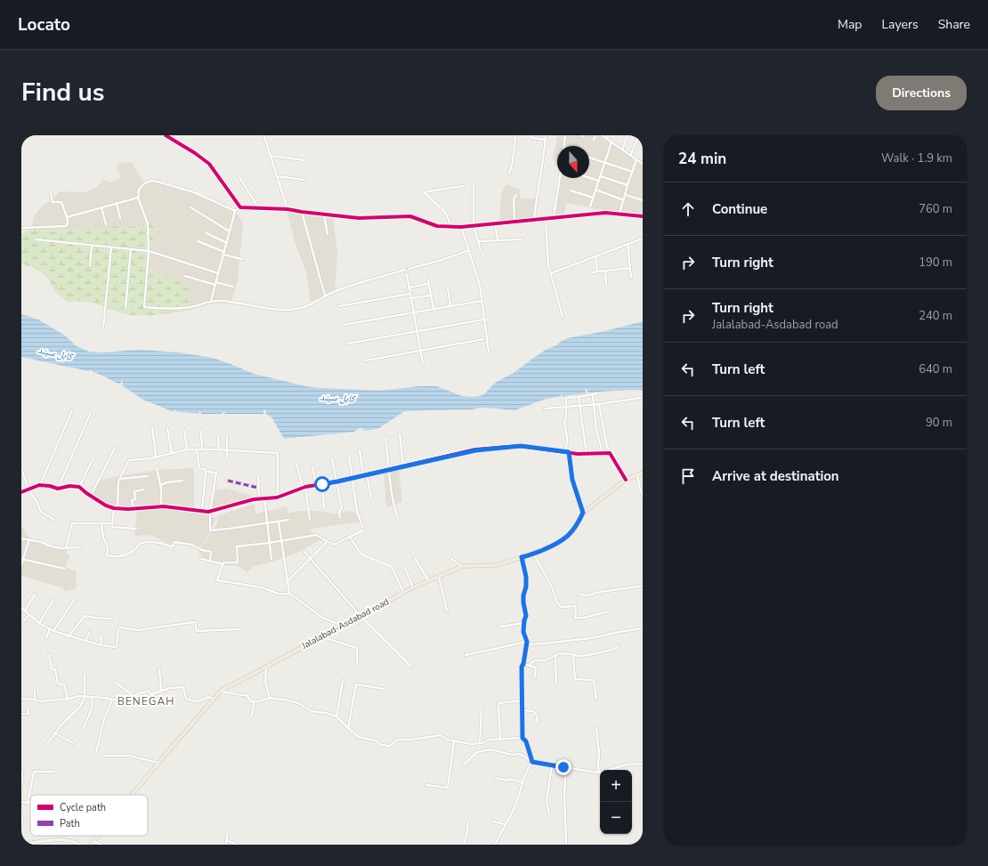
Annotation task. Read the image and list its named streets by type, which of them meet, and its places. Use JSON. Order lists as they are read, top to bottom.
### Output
{
  "streets": {
    "main road": ["Jalalabad-Asdabad road"]
  },
  "districts": ["BENEGAH"],
  "water": ["کابل سيند"],
  "legend": ["Cycle path", "Path"],
  "north": "bottom",
  "page": {
    "header": "Locato",
    "nav": ["Map", "Layers", "Share"],
    "title": "Find us",
    "buttons": "Directions",
    "heading": ["24 min", "Walk · 1.9 km"],
    "list": [
      ["Continue", "760 m"],
      ["Turn right", "190 m"],
      ["Turn right", "Jalalabad-Asdabad road", "240 m"],
      ["Turn left", "640 m"],
      ["Turn left", "90 m"],
      "Arrive at destination"
    ],
    "map_buttons": ["+", "−"]
  }
}
